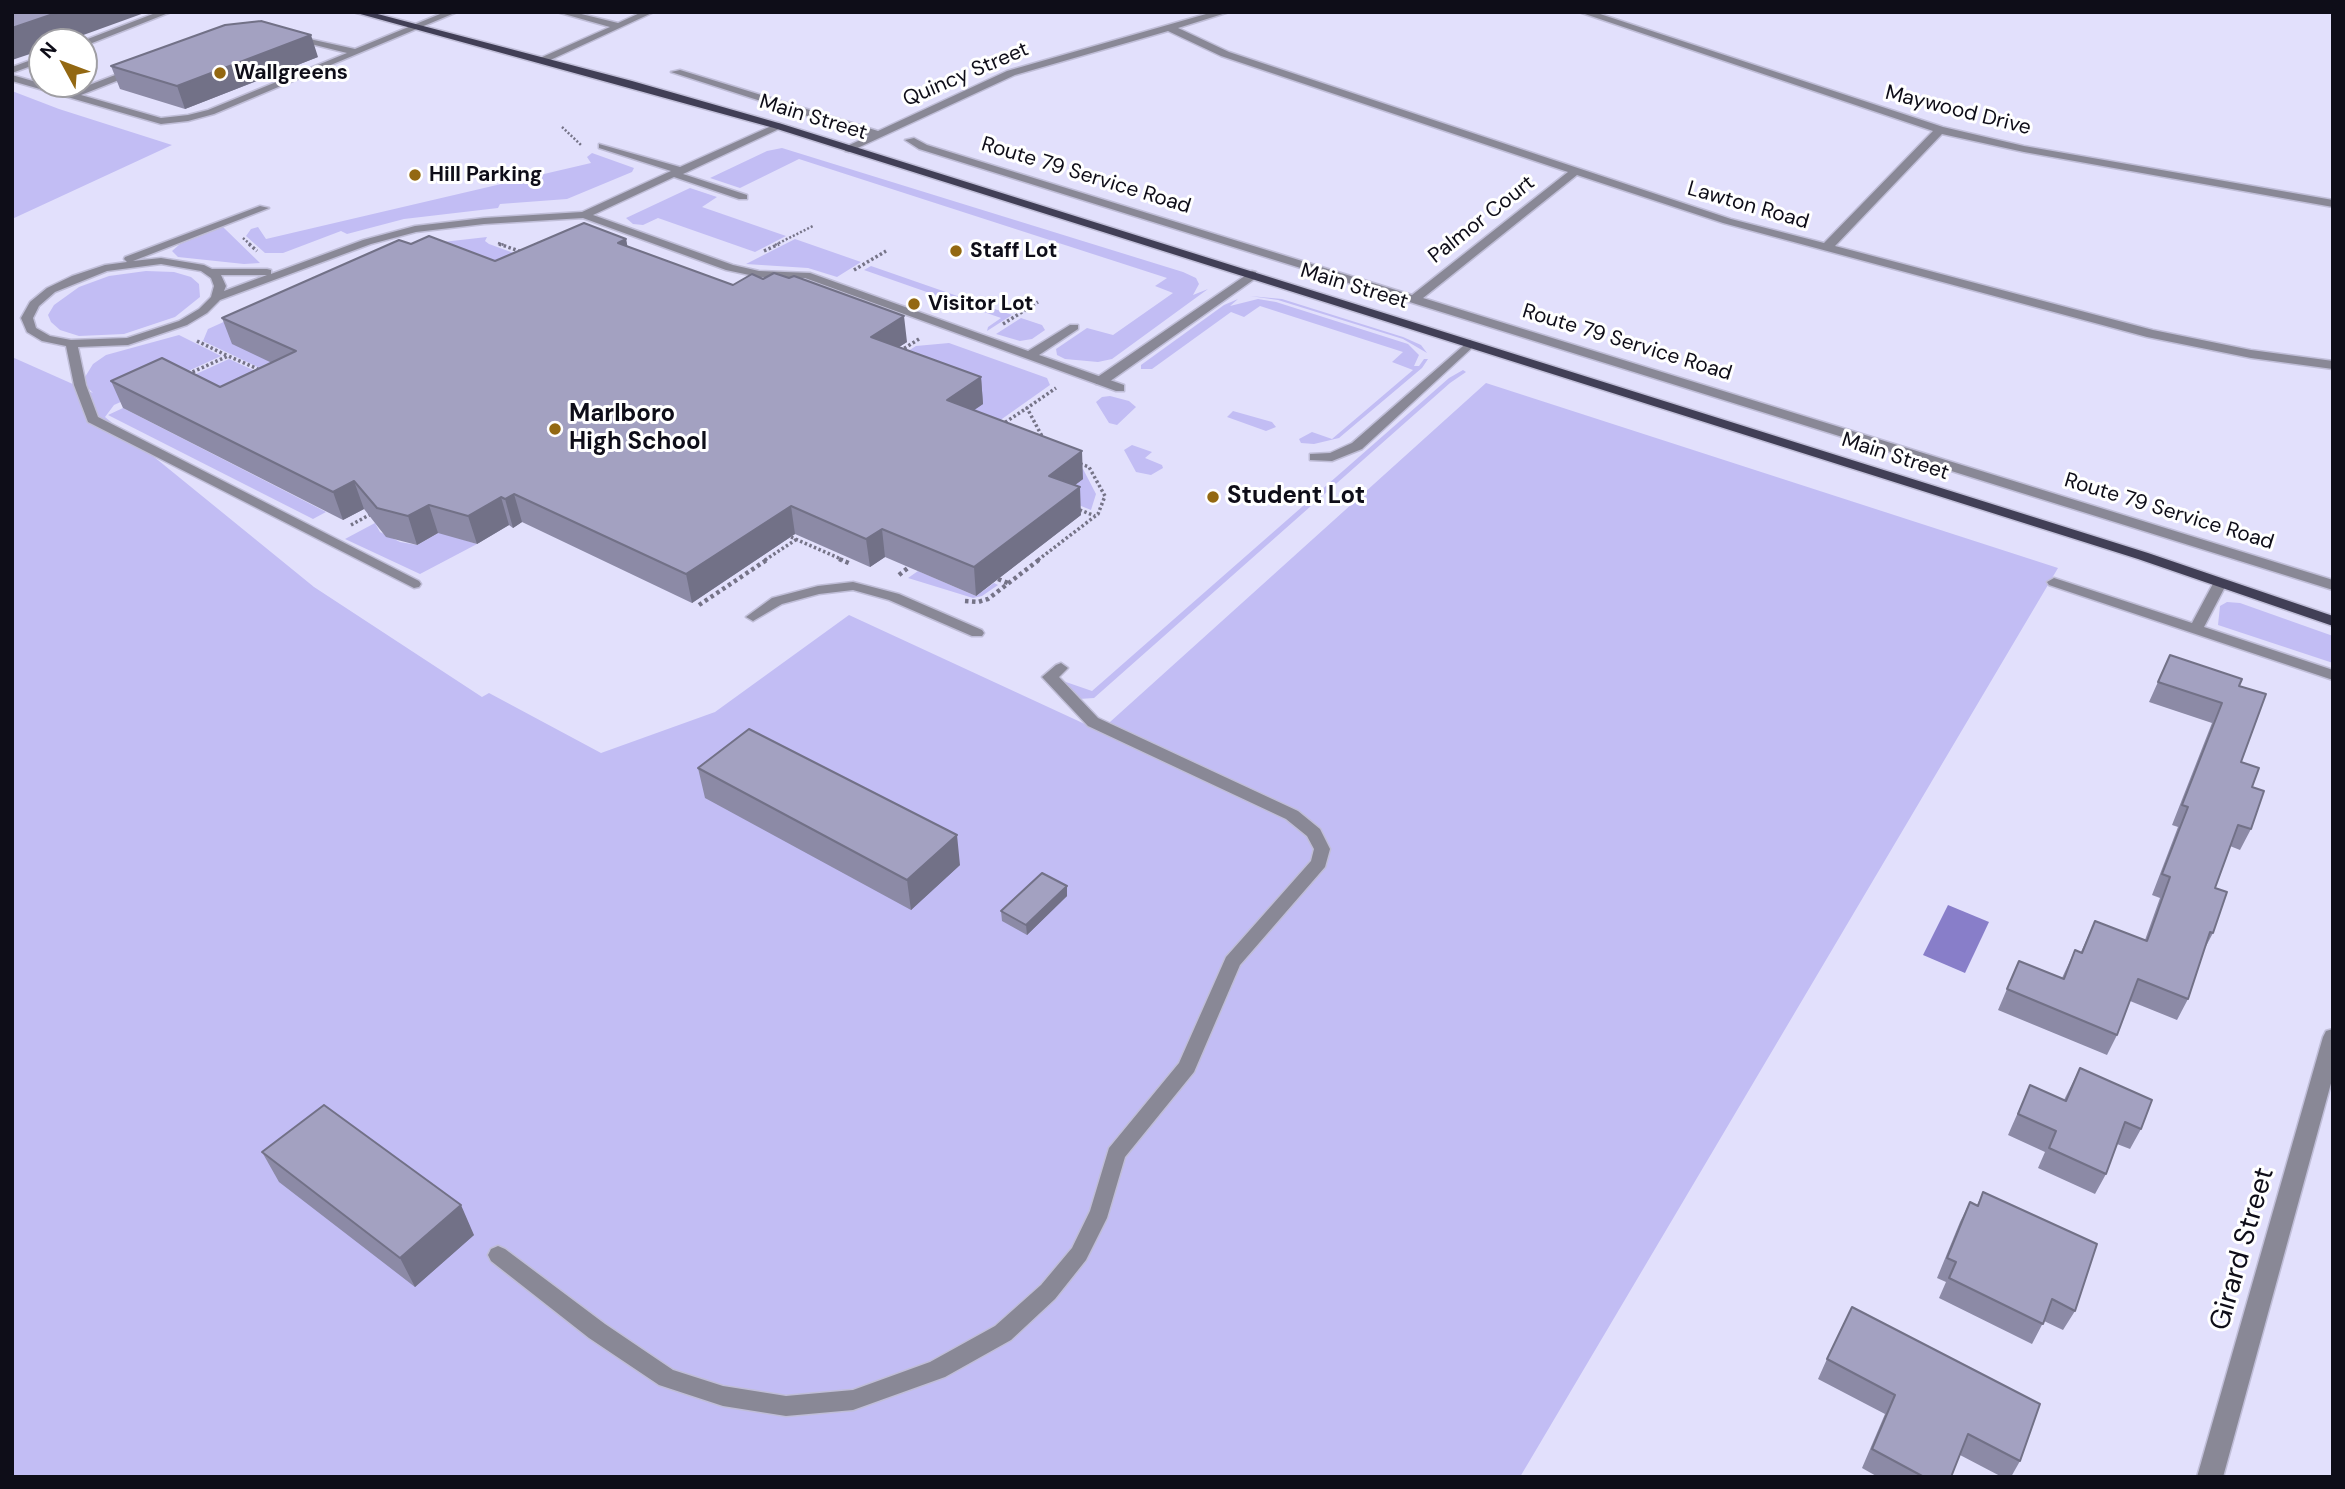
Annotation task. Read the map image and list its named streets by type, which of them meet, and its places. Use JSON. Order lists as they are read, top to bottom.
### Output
{
  "streets": {
    "main road": ["Main Street"],
    "street": [
      "Quincy Street",
      "Maywood Drive",
      "Route 79 Service Road",
      "Lawton Road",
      "Palmor Court",
      "Girard Street"
    ]
  },
  "crossings": [
    ["Quincy Street", "Main Street"],
    ["Quincy Street", "Lawton Road"],
    ["Route 79 Service Road", "Palmor Court"],
    ["Lawton Road", "Palmor Court"]
  ],
  "places": [
    "Wallgreens",
    "Hill Parking",
    "Staff Lot",
    "Visitor Lot",
    "Marlboro High School",
    "Student Lot"
  ],
  "north": "top left"
}
